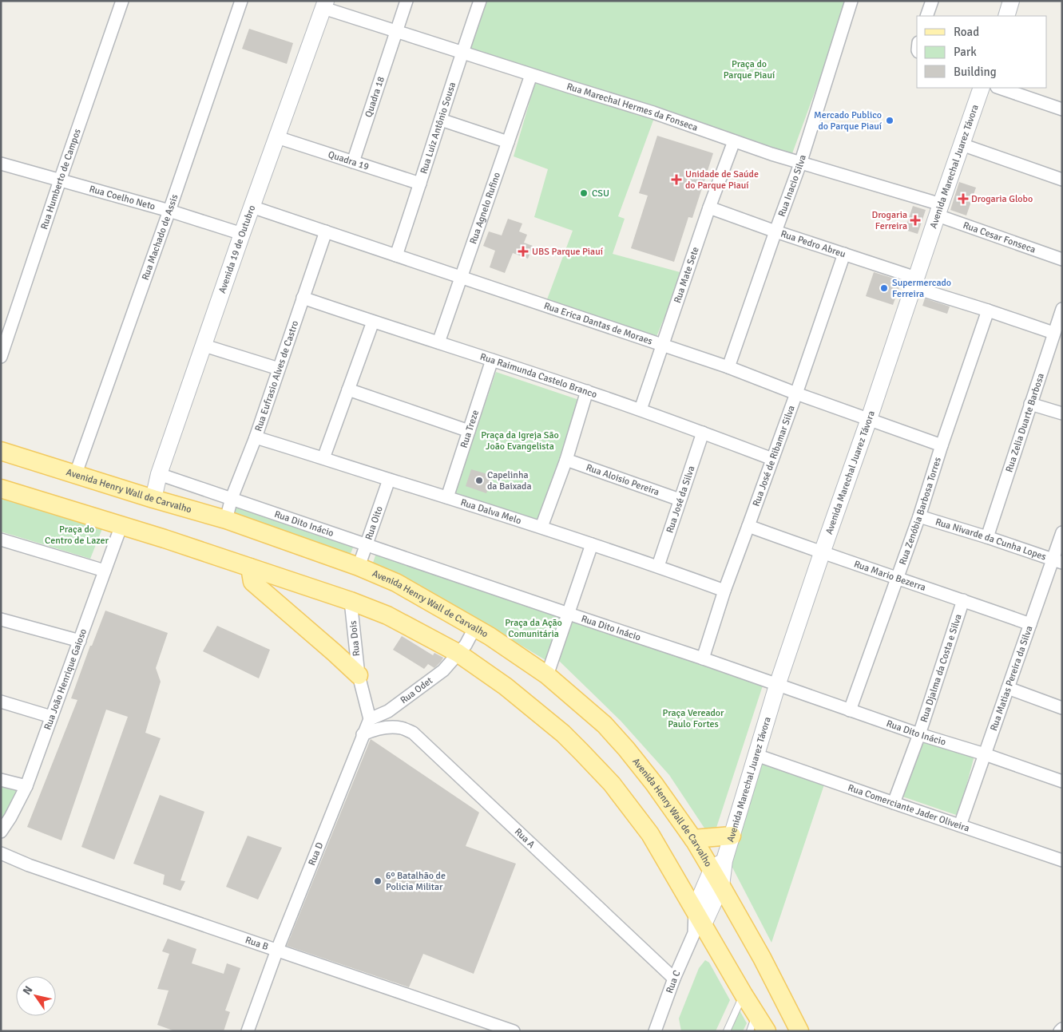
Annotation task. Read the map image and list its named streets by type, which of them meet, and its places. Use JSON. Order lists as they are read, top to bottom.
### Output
{
  "streets": {
    "main road": ["Avenida Henry Wall de Carvalho"],
    "street": [
      "Quadra 18",
      "Rua Marechal Hermes da Fonseca",
      "Rua Luiz Antônio Sousa",
      "Quadra 19",
      "Avenida Marechal Juarez Távora",
      "Rua Humberto de Campos",
      "Rua Inacio Silva",
      "Rua Coelho Neto",
      "Rua Agnelo Rufino",
      "Rua Cesar Fonseca",
      "Rua Machado de Assis",
      "Rua Pedro Abreu",
      "Avenida 19 de Outubro",
      "Rua Mate Sete",
      "Rua Erica Dantas de Moraes",
      "Rua Eufrasio Alves de Castro",
      "Rua Raimunda Castelo Branco",
      "Rua Zelia Duarte Barbosa",
      "Rua Treze",
      "Rua José de Ribamar Silva",
      "Rua Aloisio Pereira",
      "Rua José da Silva",
      "Rua Dalva Melo",
      "Rua Zenóbia Barbosa Torres",
      "Rua Oito",
      "Rua Dito Inácio",
      "Rua Nivarde da Cunha Lopes",
      "Rua Mario Bezerra",
      "Rua Dois",
      "Rua Djalma da Costa e Silva",
      "Rua Matias Pereira da Silva",
      "Rua João Henrique Gaioso",
      "Rua Odet",
      "Rua Comerciante Jader Oliveira",
      "Rua A",
      "Rua D",
      "Rua B",
      "Rua C"
    ]
  },
  "crossings": [
    ["Quadra 18", "Rua Marechal Hermes da Fonseca"],
    ["Quadra 18", "Quadra 19"],
    ["Rua Marechal Hermes da Fonseca", "Rua Luiz Antônio Sousa"],
    ["Rua Marechal Hermes da Fonseca", "Avenida Marechal Juarez Távora"],
    ["Rua Marechal Hermes da Fonseca", "Rua Inacio Silva"],
    ["Rua Marechal Hermes da Fonseca", "Rua Agnelo Rufino"],
    ["Rua Marechal Hermes da Fonseca", "Rua Cesar Fonseca"],
    ["Rua Marechal Hermes da Fonseca", "Avenida 19 de Outubro"],
    ["Rua Marechal Hermes da Fonseca", "Rua Mate Sete"],
    ["Rua Luiz Antônio Sousa", "Quadra 19"],
    ["Rua Luiz Antônio Sousa", "Rua Erica Dantas de Moraes"],
    ["Quadra 19", "Avenida 19 de Outubro"],
    ["Avenida Marechal Juarez Távora", "Rua Cesar Fonseca"],
    ["Avenida Marechal Juarez Távora", "Rua Pedro Abreu"],
    ["Avenida Marechal Juarez Távora", "Rua Erica Dantas de Moraes"],
    ["Avenida Marechal Juarez Távora", "Avenida Henry Wall de Carvalho"],
    ["Avenida Marechal Juarez Távora", "Rua Dito Inácio"],
    ["Avenida Marechal Juarez Távora", "Rua Mario Bezerra"],
    ["Avenida Marechal Juarez Távora", "Rua Comerciante Jader Oliveira"],
    ["Rua Humberto de Campos", "Rua Coelho Neto"],
    ["Rua Inacio Silva", "Rua Pedro Abreu"],
    ["Rua Inacio Silva", "Rua Erica Dantas de Moraes"],
    ["Rua Coelho Neto", "Rua Machado de Assis"],
    ["Rua Coelho Neto", "Avenida 19 de Outubro"],
    ["Rua Agnelo Rufino", "Rua Erica Dantas de Moraes"],
    ["Rua Agnelo Rufino", "Rua Raimunda Castelo Branco"],
    ["Rua Machado de Assis", "Avenida Henry Wall de Carvalho"],
    ["Rua Pedro Abreu", "Rua Mate Sete"],
    ["Rua Pedro Abreu", "Rua Zelia Duarte Barbosa"],
    ["Rua Pedro Abreu", "Rua José de Ribamar Silva"],
    ["Rua Pedro Abreu", "Rua Zenóbia Barbosa Torres"],
    ["Avenida 19 de Outubro", "Rua Erica Dantas de Moraes"],
    ["Avenida 19 de Outubro", "Avenida Henry Wall de Carvalho"],
    ["Avenida 19 de Outubro", "Rua Dito Inácio"],
    ["Rua Mate Sete", "Rua Erica Dantas de Moraes"],
    ["Rua Mate Sete", "Rua Raimunda Castelo Branco"],
    ["Rua Erica Dantas de Moraes", "Rua Eufrasio Alves de Castro"],
    ["Rua Erica Dantas de Moraes", "Rua José de Ribamar Silva"],
    ["Rua Erica Dantas de Moraes", "Rua Zenóbia Barbosa Torres"],
    ["Rua Eufrasio Alves de Castro", "Rua Raimunda Castelo Branco"],
    ["Rua Eufrasio Alves de Castro", "Avenida Henry Wall de Carvalho"],
    ["Rua Eufrasio Alves de Castro", "Rua Dalva Melo"],
    ["Rua Eufrasio Alves de Castro", "Rua Dito Inácio"],
    ["Rua Raimunda Castelo Branco", "Rua Treze"],
    ["Rua Raimunda Castelo Branco", "Rua José de Ribamar Silva"],
    ["Rua Raimunda Castelo Branco", "Rua José da Silva"],
    ["Rua Zelia Duarte Barbosa", "Rua Nivarde da Cunha Lopes"],
    ["Rua Treze", "Rua Dalva Melo"],
    ["Rua José de Ribamar Silva", "Rua Dalva Melo"],
    ["Rua José de Ribamar Silva", "Rua Dito Inácio"],
    ["Rua José de Ribamar Silva", "Rua Mario Bezerra"],
    ["Rua Aloisio Pereira", "Rua José da Silva"],
    ["Avenida Henry Wall de Carvalho", "Rua Oito"],
    ["Avenida Henry Wall de Carvalho", "Rua Odet"],
    ["Rua José da Silva", "Rua Dalva Melo"],
    ["Rua Dalva Melo", "Rua Oito"],
    ["Rua Zenóbia Barbosa Torres", "Rua Dito Inácio"],
    ["Rua Zenóbia Barbosa Torres", "Rua Nivarde da Cunha Lopes"],
    ["Rua Zenóbia Barbosa Torres", "Rua Mario Bezerra"],
    ["Rua Oito", "Rua Dito Inácio"],
    ["Rua Dito Inácio", "Rua Djalma da Costa e Silva"],
    ["Rua Dito Inácio", "Rua Matias Pereira da Silva"],
    ["Rua Nivarde da Cunha Lopes", "Rua Matias Pereira da Silva"],
    ["Rua Mario Bezerra", "Rua Djalma da Costa e Silva"],
    ["Rua Mario Bezerra", "Rua Matias Pereira da Silva"],
    ["Rua Djalma da Costa e Silva", "Rua Comerciante Jader Oliveira"],
    ["Rua Matias Pereira da Silva", "Rua Comerciante Jader Oliveira"],
    ["Rua Odet", "Rua D"],
    ["Rua A", "Rua D"],
    ["Rua A", "Rua C"],
    ["Rua D", "Rua B"]
  ],
  "parks": [
    "Praça do Parque Piauí",
    "Praça da Igreja São João Evangelista",
    "Praça do Centro de Lazer",
    "Praça da Ação Comunitária",
    "Praça Vereador Paulo Fortes"
  ],
  "places": {
    "other": [
      "Mercado Publico do Parque Piauí",
      "CSU",
      "Supermercado Ferreira",
      "Capelinha da Baixada",
      "6º Batalhão de Policia Militar"
    ],
    "health": [
      "Unidade de Saúde do Parque Piauí",
      "Drogaria Globo",
      "Drogaria Ferreira",
      "UBS Parque Piauí"
    ]
  },
  "legend": ["Road", "Park", "Building"],
  "north": "top left"
}
